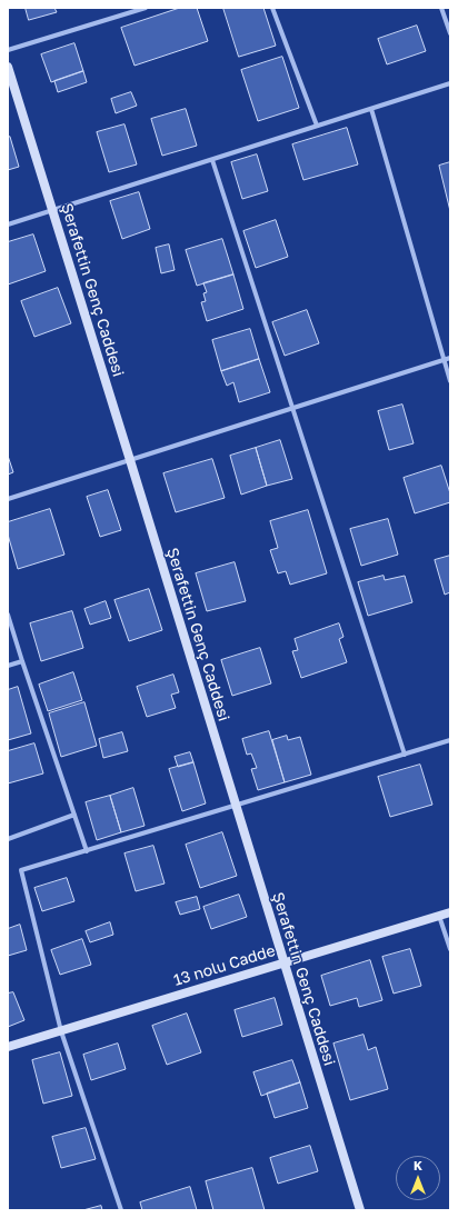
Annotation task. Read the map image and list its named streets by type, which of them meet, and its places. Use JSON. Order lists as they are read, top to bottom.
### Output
{
  "streets": {
    "street": ["Şerafettin Genç Caddesi", "13 nolu Cadde"]
  },
  "crossings": [
    ["Şerafettin Genç Caddesi", "13 nolu Cadde"]
  ],
  "north": "top"
}
